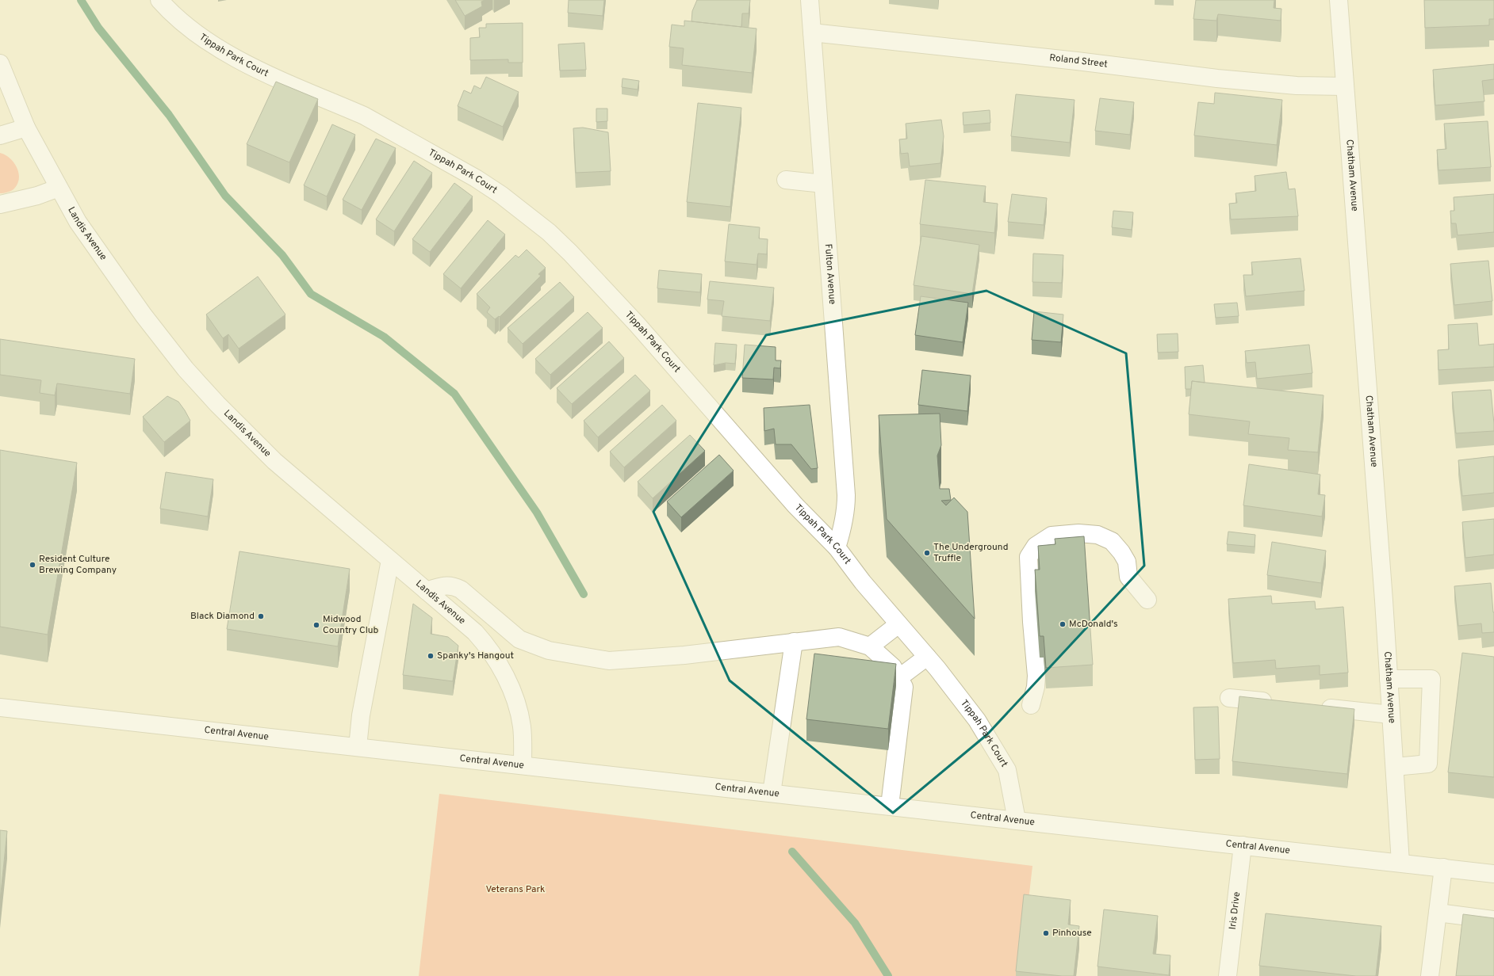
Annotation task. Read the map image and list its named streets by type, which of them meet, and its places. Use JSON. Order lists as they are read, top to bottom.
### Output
{
  "streets": {
    "street": [
      "Tippah Park Court",
      "Roland Street",
      "Chatham Avenue",
      "Landis Avenue",
      "Fulton Avenue",
      "Central Avenue",
      "Iris Drive"
    ]
  },
  "crossings": [
    ["Tippah Park Court", "Fulton Avenue"],
    ["Tippah Park Court", "Central Avenue"],
    ["Roland Street", "Chatham Avenue"],
    ["Roland Street", "Fulton Avenue"],
    ["Chatham Avenue", "Central Avenue"],
    ["Landis Avenue", "Central Avenue"],
    ["Central Avenue", "Iris Drive"]
  ],
  "parks": ["Veterans Park"],
  "places": [
    "The Underground Truffle",
    "Resident Culture Brewing Company",
    "Black Diamond",
    "McDonald's",
    "Midwood Country Club",
    "Spanky's Hangout",
    "Pinhouse"
  ]
}
